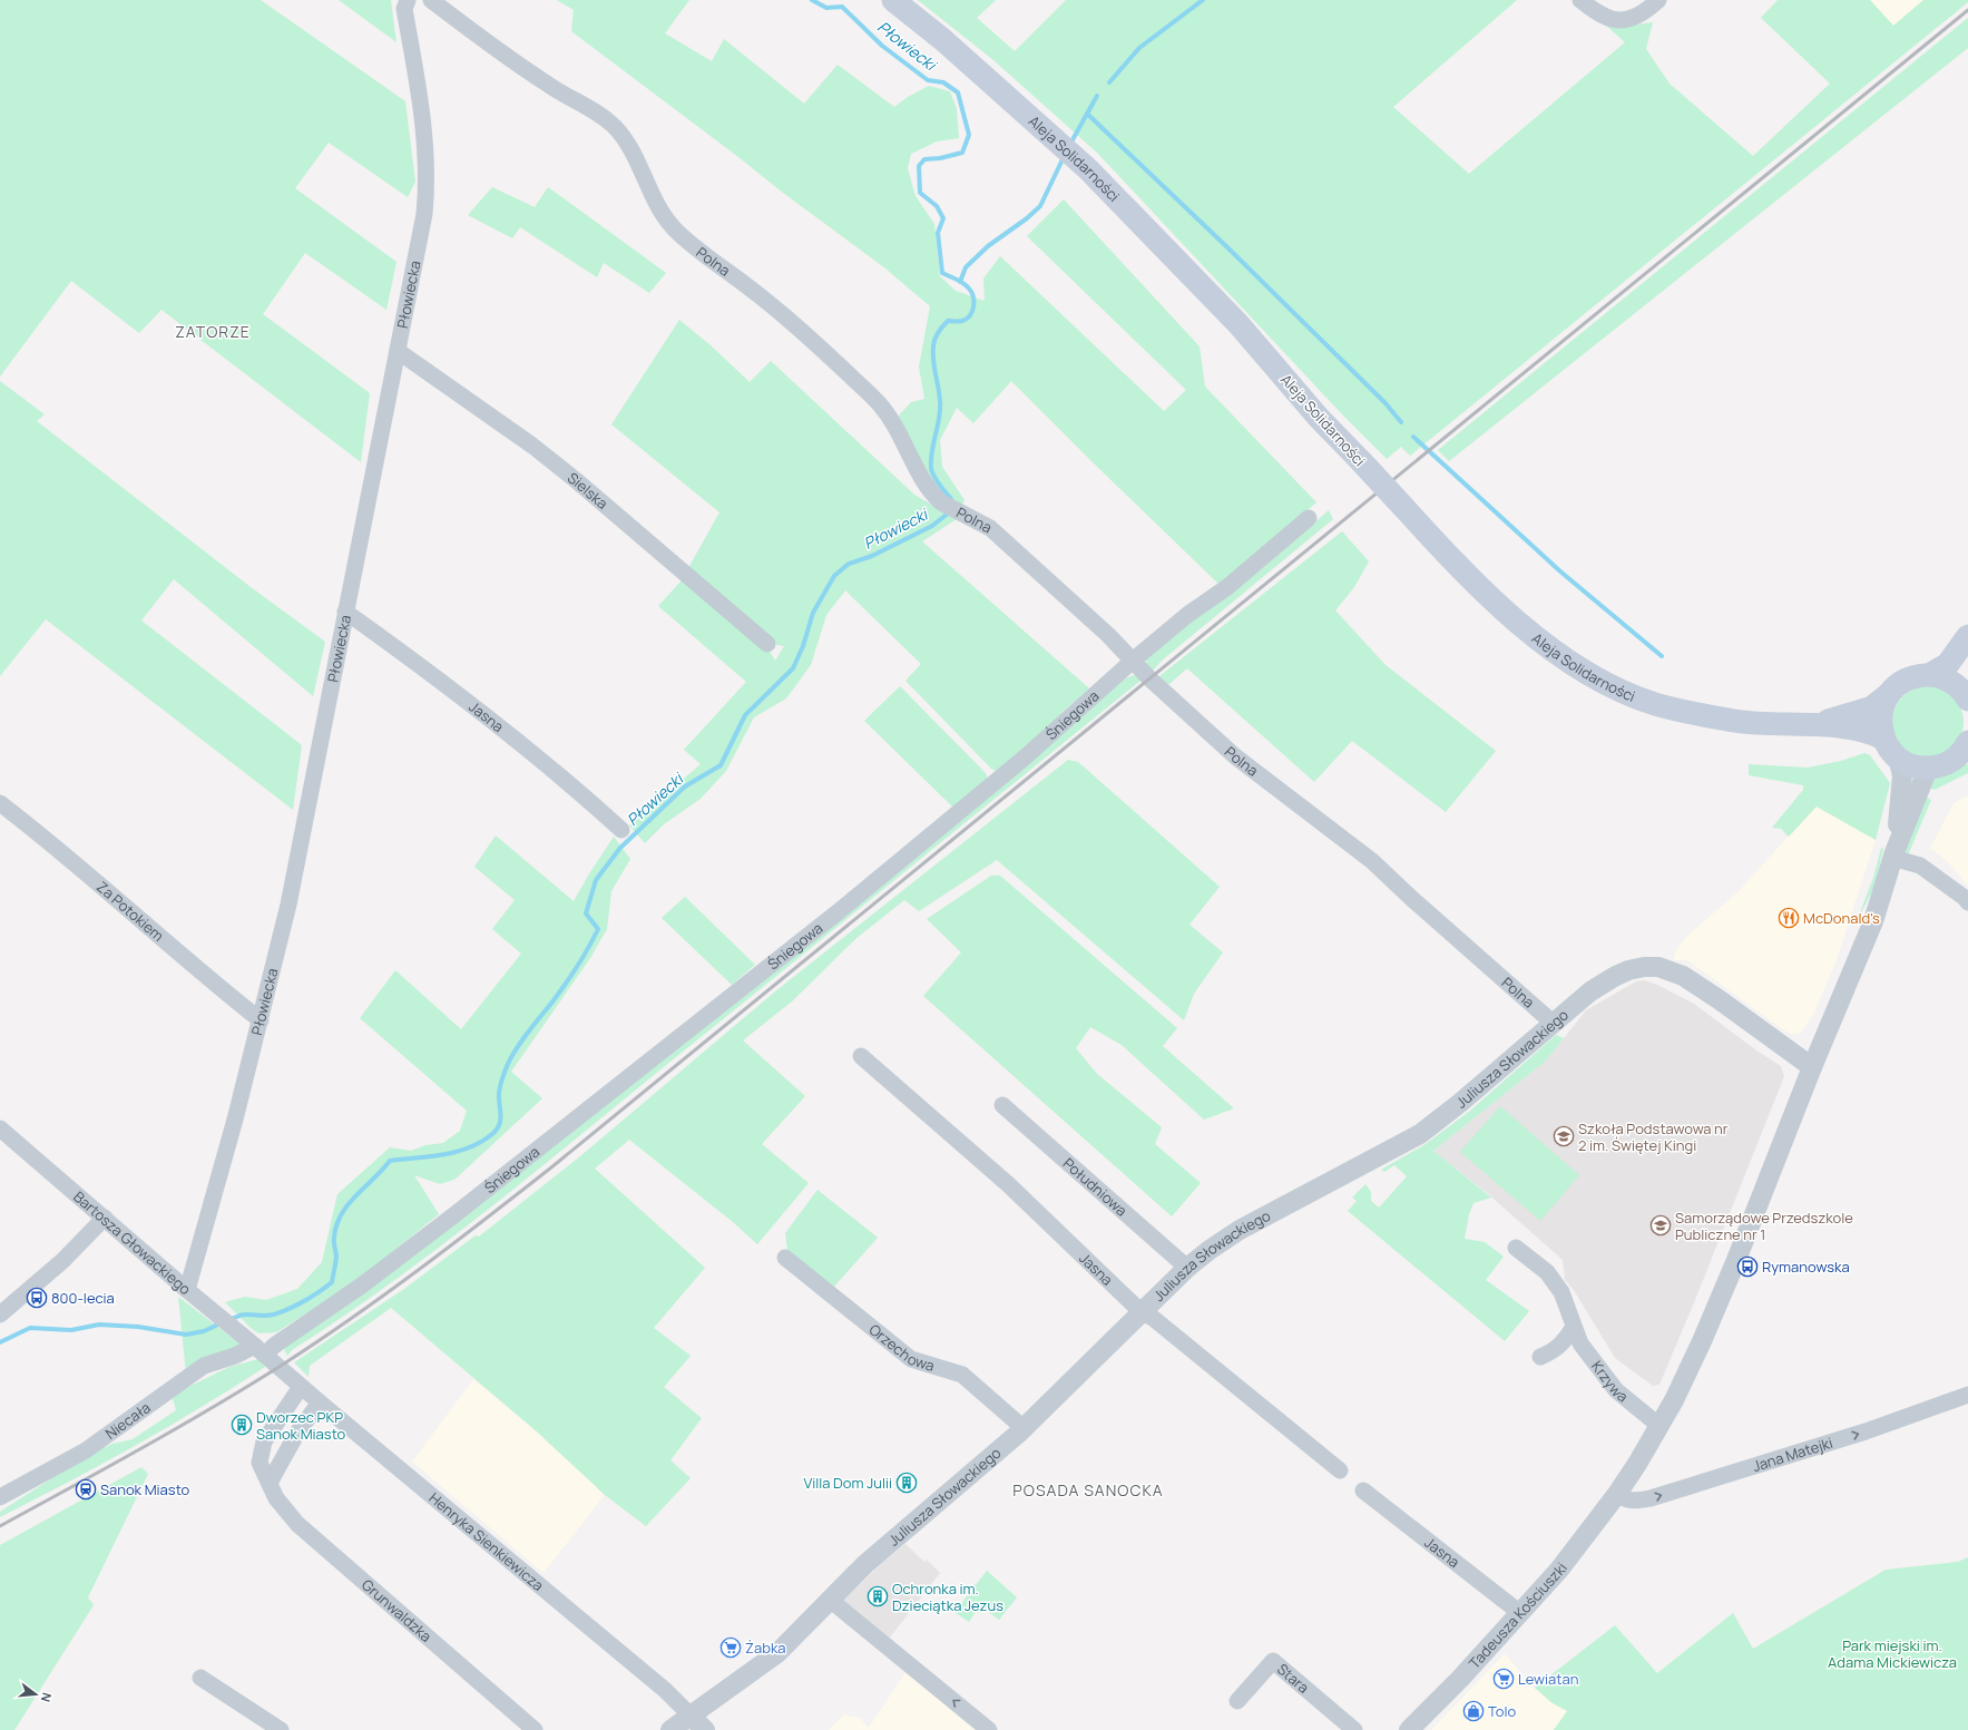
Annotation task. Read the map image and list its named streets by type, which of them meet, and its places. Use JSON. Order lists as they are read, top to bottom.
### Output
{
  "streets": {
    "main road": ["Aleja Solidarności"],
    "street": [
      "Polna",
      "Płowiecka",
      "Sielska",
      "Śniegowa",
      "Jasna",
      "Za Potokiem",
      "Juliusza Słowackiego",
      "Południowa",
      "Bartosza Głowackiego",
      "Orzechowa",
      "Krzywa",
      "Niecała",
      "Jana Matejki",
      "Henryka Sienkiewicza",
      "Grunwaldzka",
      "Tadeusza Kościuszki",
      "Stara"
    ]
  },
  "crossings": [
    ["Polna", "Śniegowa"],
    ["Polna", "Juliusza Słowackiego"],
    ["Płowiecka", "Sielska"],
    ["Płowiecka", "Jasna"],
    ["Płowiecka", "Za Potokiem"],
    ["Płowiecka", "Bartosza Głowackiego"],
    ["Śniegowa", "Bartosza Głowackiego"],
    ["Śniegowa", "Niecała"],
    ["Śniegowa", "Henryka Sienkiewicza"],
    ["Jasna", "Juliusza Słowackiego"],
    ["Jasna", "Tadeusza Kościuszki"],
    ["Juliusza Słowackiego", "Południowa"],
    ["Juliusza Słowackiego", "Orzechowa"],
    ["Juliusza Słowackiego", "Henryka Sienkiewicza"],
    ["Bartosza Głowackiego", "Niecała"],
    ["Bartosza Głowackiego", "Henryka Sienkiewicza"],
    ["Niecała", "Henryka Sienkiewicza"],
    ["Jana Matejki", "Tadeusza Kościuszki"],
    ["Henryka Sienkiewicza", "Grunwaldzka"]
  ],
  "one_way": ["Jana Matejki"],
  "districts": ["ZATORZE", "POSADA SANOCKA"],
  "water": ["Płowiecki"],
  "parks": ["Park miejski im. Adama Mickiewicza"],
  "places": {
    "restaurant": ["McDonald's"],
    "school or university": ["Szkoła Podstawowa nr 2 im. Świętej Kingi", "Samorządowe Przedszkole Publiczne nr 1"],
    "bus stop": ["Rymanowska", "800-lecia"],
    "building": ["Dworzec PKP Sanok Miasto", "Villa Dom Julii", "Ochronka im. Dzieciątka Jezus"],
    "station": ["Sanok Miasto"],
    "supermarket": ["Żabka", "Lewiatan"],
    "shop": ["Tolo"]
  },
  "north": "right"
}
